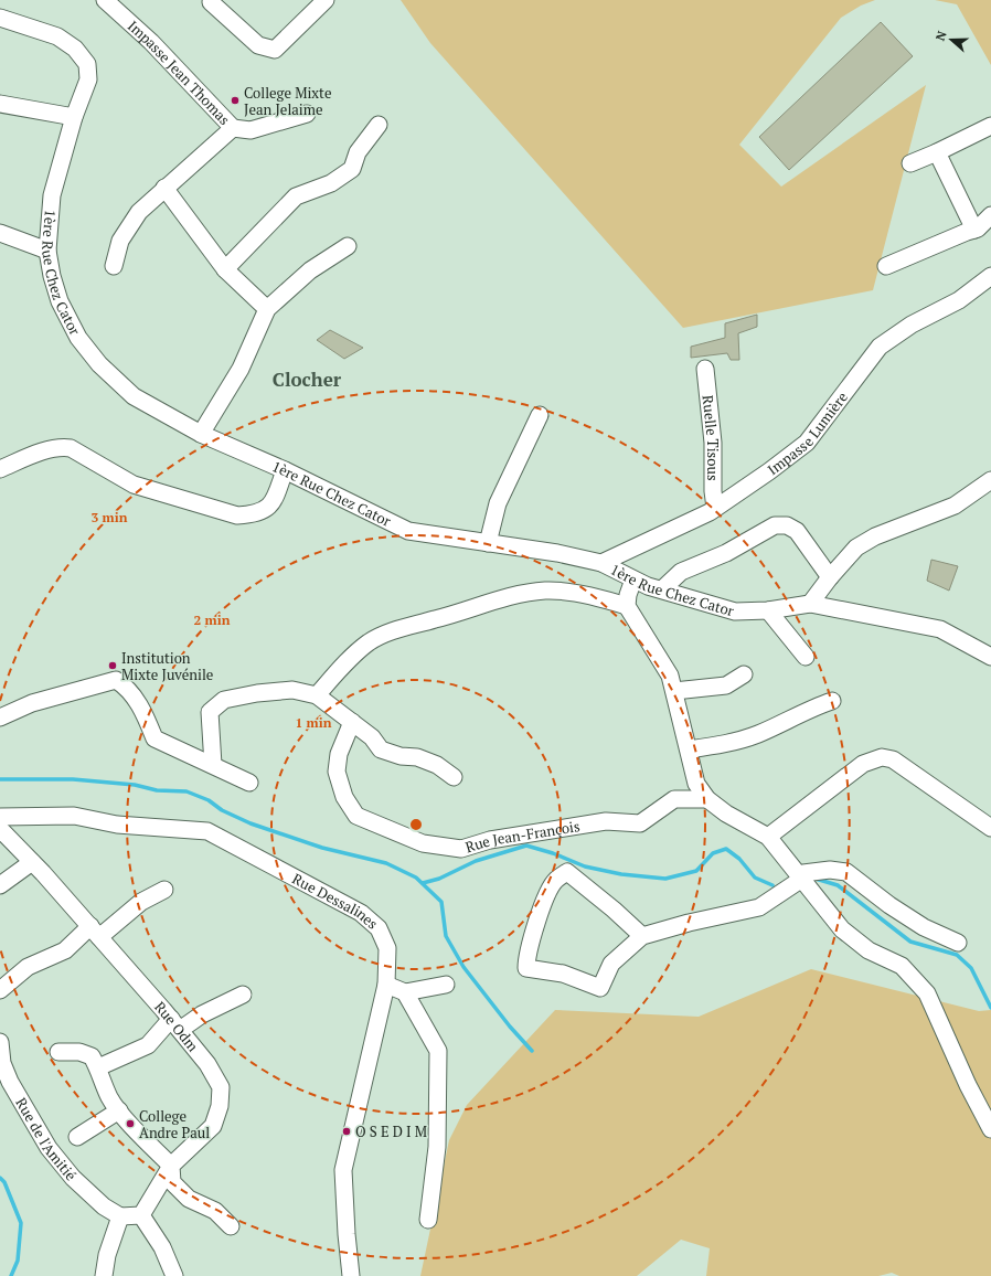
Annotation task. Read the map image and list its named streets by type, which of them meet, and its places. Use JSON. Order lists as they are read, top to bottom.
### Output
{
  "streets": {
    "street": [
      "Impasse Jean Thomas",
      "1ère Rue Chez Cator",
      "Impasse Lumière",
      "Ruelle Tisous",
      "Rue Jean-François",
      "Rue Dessalines",
      "Rue Odm",
      "Rue de l'Amitié"
    ]
  },
  "crossings": [
    ["1ère Rue Chez Cator", "Impasse Lumière"],
    ["Impasse Lumière", "Ruelle Tisous"]
  ],
  "districts": ["Clocher"],
  "places": [
    "College Mixte Jean Jelaime",
    "Institution Mixte Juvénile",
    "College Andre Paul",
    "O S E D I M"
  ],
  "north": "left",
  "rings": ["3 min", "2 min", "1 min"]
}
